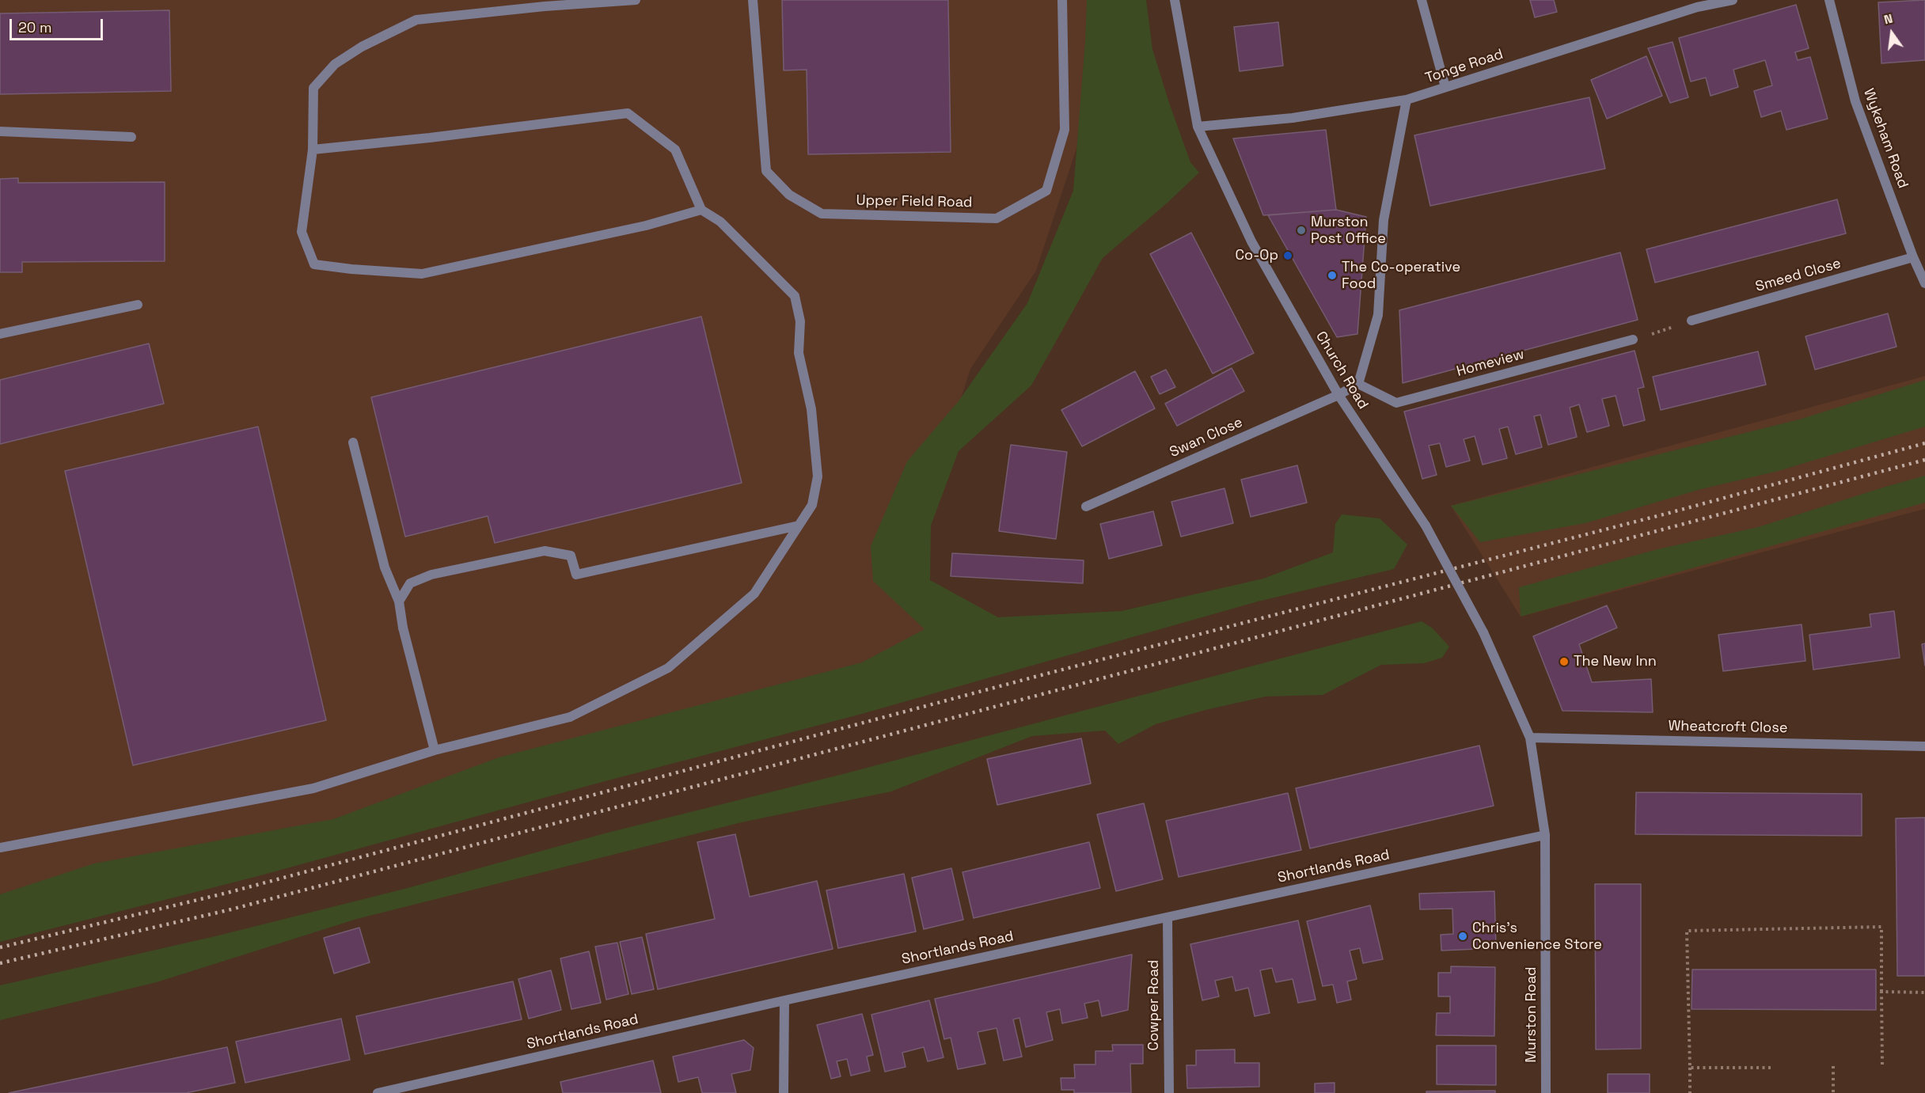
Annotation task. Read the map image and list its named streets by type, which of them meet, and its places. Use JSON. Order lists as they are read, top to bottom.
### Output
{
  "streets": {
    "street": [
      "Tonge Road",
      "Wykeham Road",
      "Upper Field Road",
      "Smeed Close",
      "Homeview",
      "Church Road",
      "Swan Close",
      "Wheatcroft Close",
      "Shortlands Road",
      "Cowper Road",
      "Murston Road"
    ]
  },
  "crossings": [
    ["Tonge Road", "Church Road"],
    ["Wykeham Road", "Smeed Close"],
    ["Homeview", "Swan Close"],
    ["Church Road", "Swan Close"],
    ["Church Road", "Wheatcroft Close"],
    ["Church Road", "Murston Road"],
    ["Wheatcroft Close", "Murston Road"],
    ["Shortlands Road", "Cowper Road"],
    ["Shortlands Road", "Murston Road"]
  ],
  "places": [
    "Murston Post Office",
    "Co-Op",
    "The Co-operative Food",
    "The New Inn",
    "Chris's Convenience Store"
  ],
  "scale_bar": "20 m",
  "north": "top"
}
